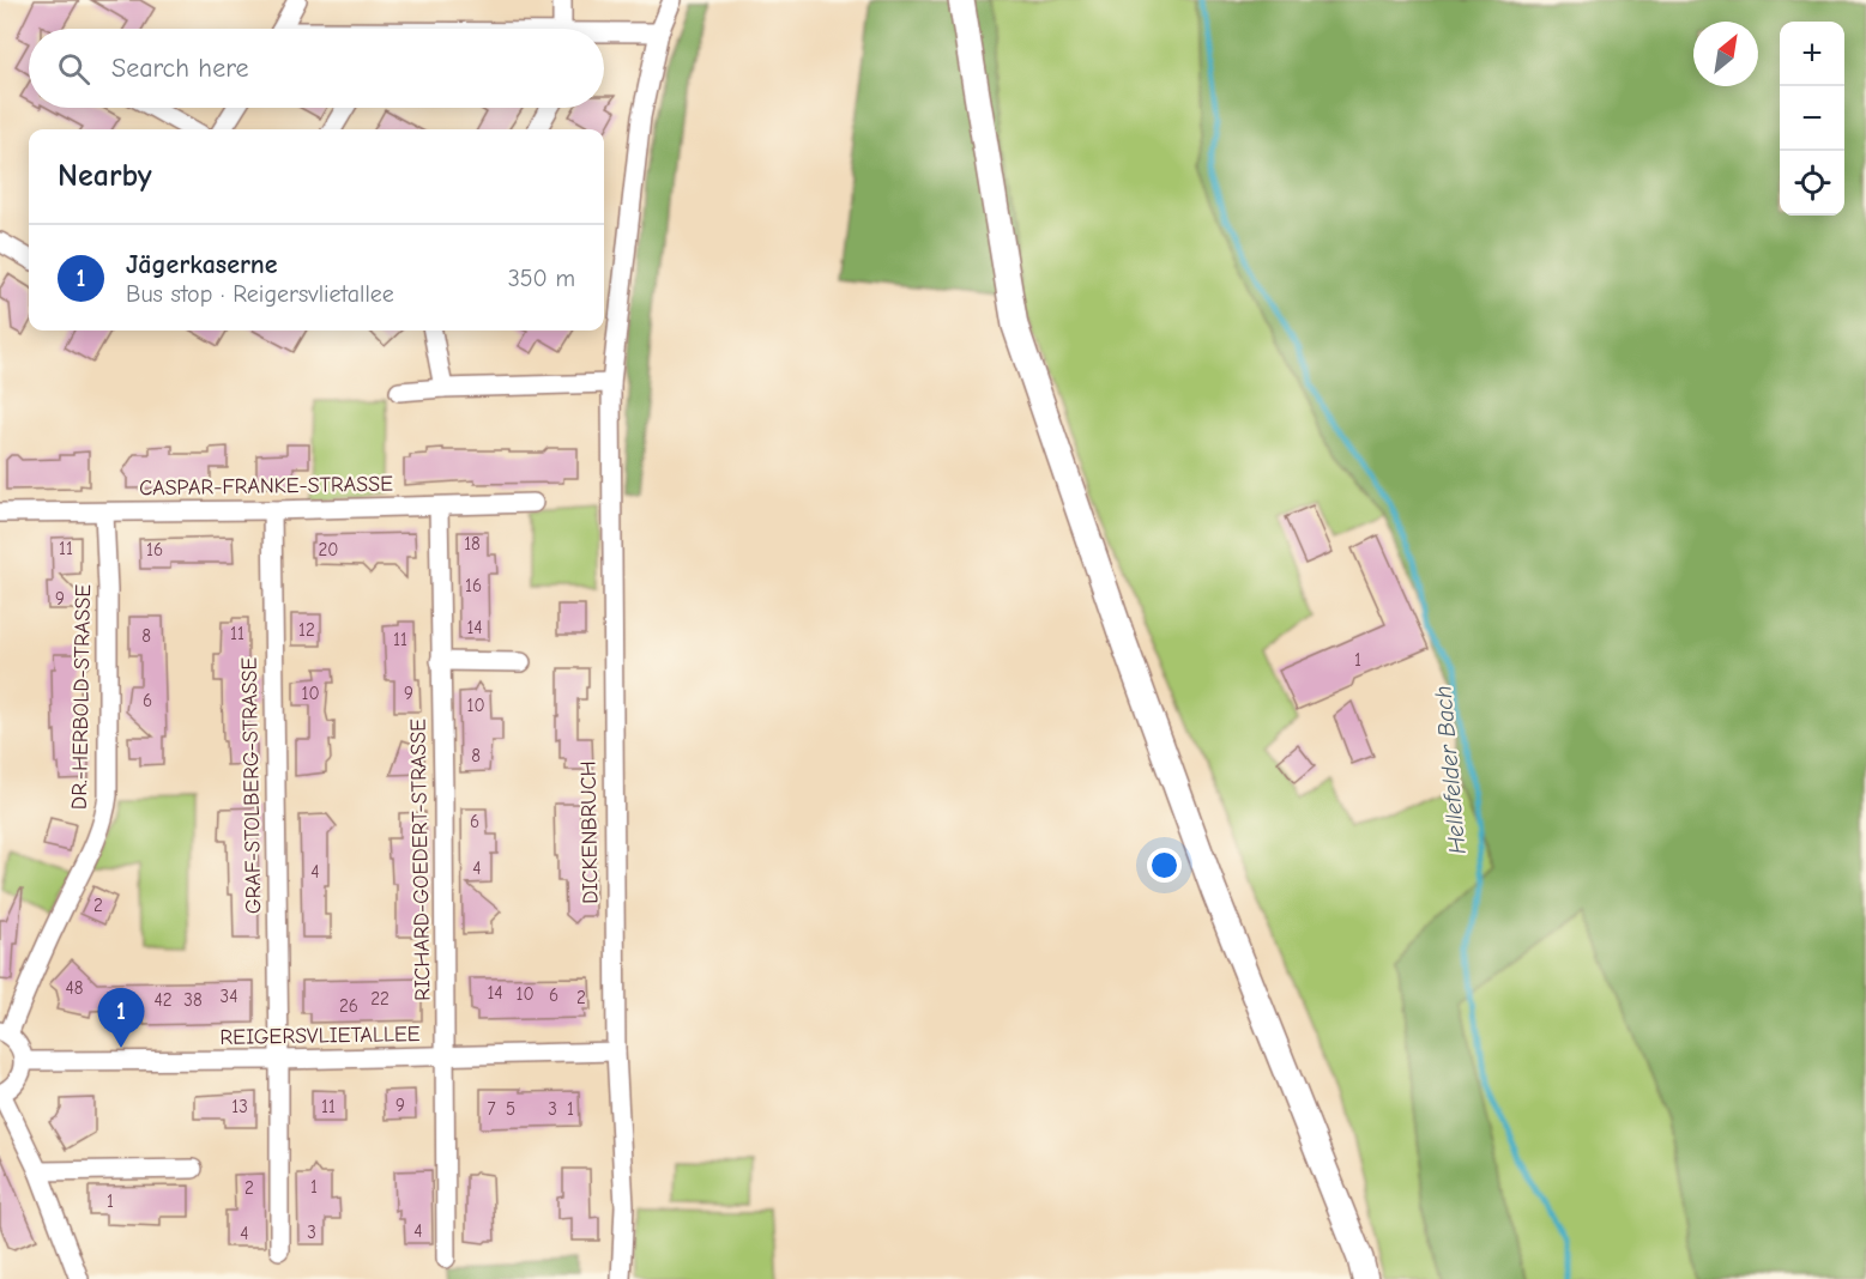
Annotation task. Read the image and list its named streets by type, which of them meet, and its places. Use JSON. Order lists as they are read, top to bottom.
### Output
{
  "streets": {
    "street": [
      "CASPAR-FRANKE-STRASSE",
      "DR.-HERBOLD-STRASSE",
      "GRAF-STOLBERG-STRASSE",
      "DICKENBRUCH",
      "RICHARD-GOEDERT-STRASSE",
      "REIGERSVLIETALLEE"
    ]
  },
  "crossings": [
    ["CASPAR-FRANKE-STRASSE", "DR.-HERBOLD-STRASSE"],
    ["CASPAR-FRANKE-STRASSE", "GRAF-STOLBERG-STRASSE"],
    ["CASPAR-FRANKE-STRASSE", "RICHARD-GOEDERT-STRASSE"],
    ["GRAF-STOLBERG-STRASSE", "REIGERSVLIETALLEE"],
    ["DICKENBRUCH", "REIGERSVLIETALLEE"],
    ["RICHARD-GOEDERT-STRASSE", "REIGERSVLIETALLEE"]
  ],
  "water": ["Hellefelder Bach"],
  "house_numbers": [
    "18",
    "11",
    "16",
    "20",
    "16",
    "9",
    "14",
    "12",
    "11",
    "8",
    "11",
    "1",
    "10",
    "9",
    "6",
    "10",
    "8",
    "6",
    "4",
    "4",
    "2",
    "48",
    "14",
    "10",
    "6",
    "34",
    "2",
    "22",
    "42",
    "38",
    "26",
    "9",
    "13",
    "11",
    "7",
    "5",
    "3",
    "1",
    "1",
    "2",
    "1",
    "4",
    "3",
    "4"
  ],
  "north": "top right",
  "page": {
    "map_buttons": ["+", "−"],
    "search": "Search here",
    "heading": "Nearby",
    "list": [
      {
        "mark": "1",
        "name": "Jägerkaserne",
        "note": "Bus stop · Reigersvlietallee",
        "value": "350 m"
      }
    ],
    "pins": "1"
  }
}
